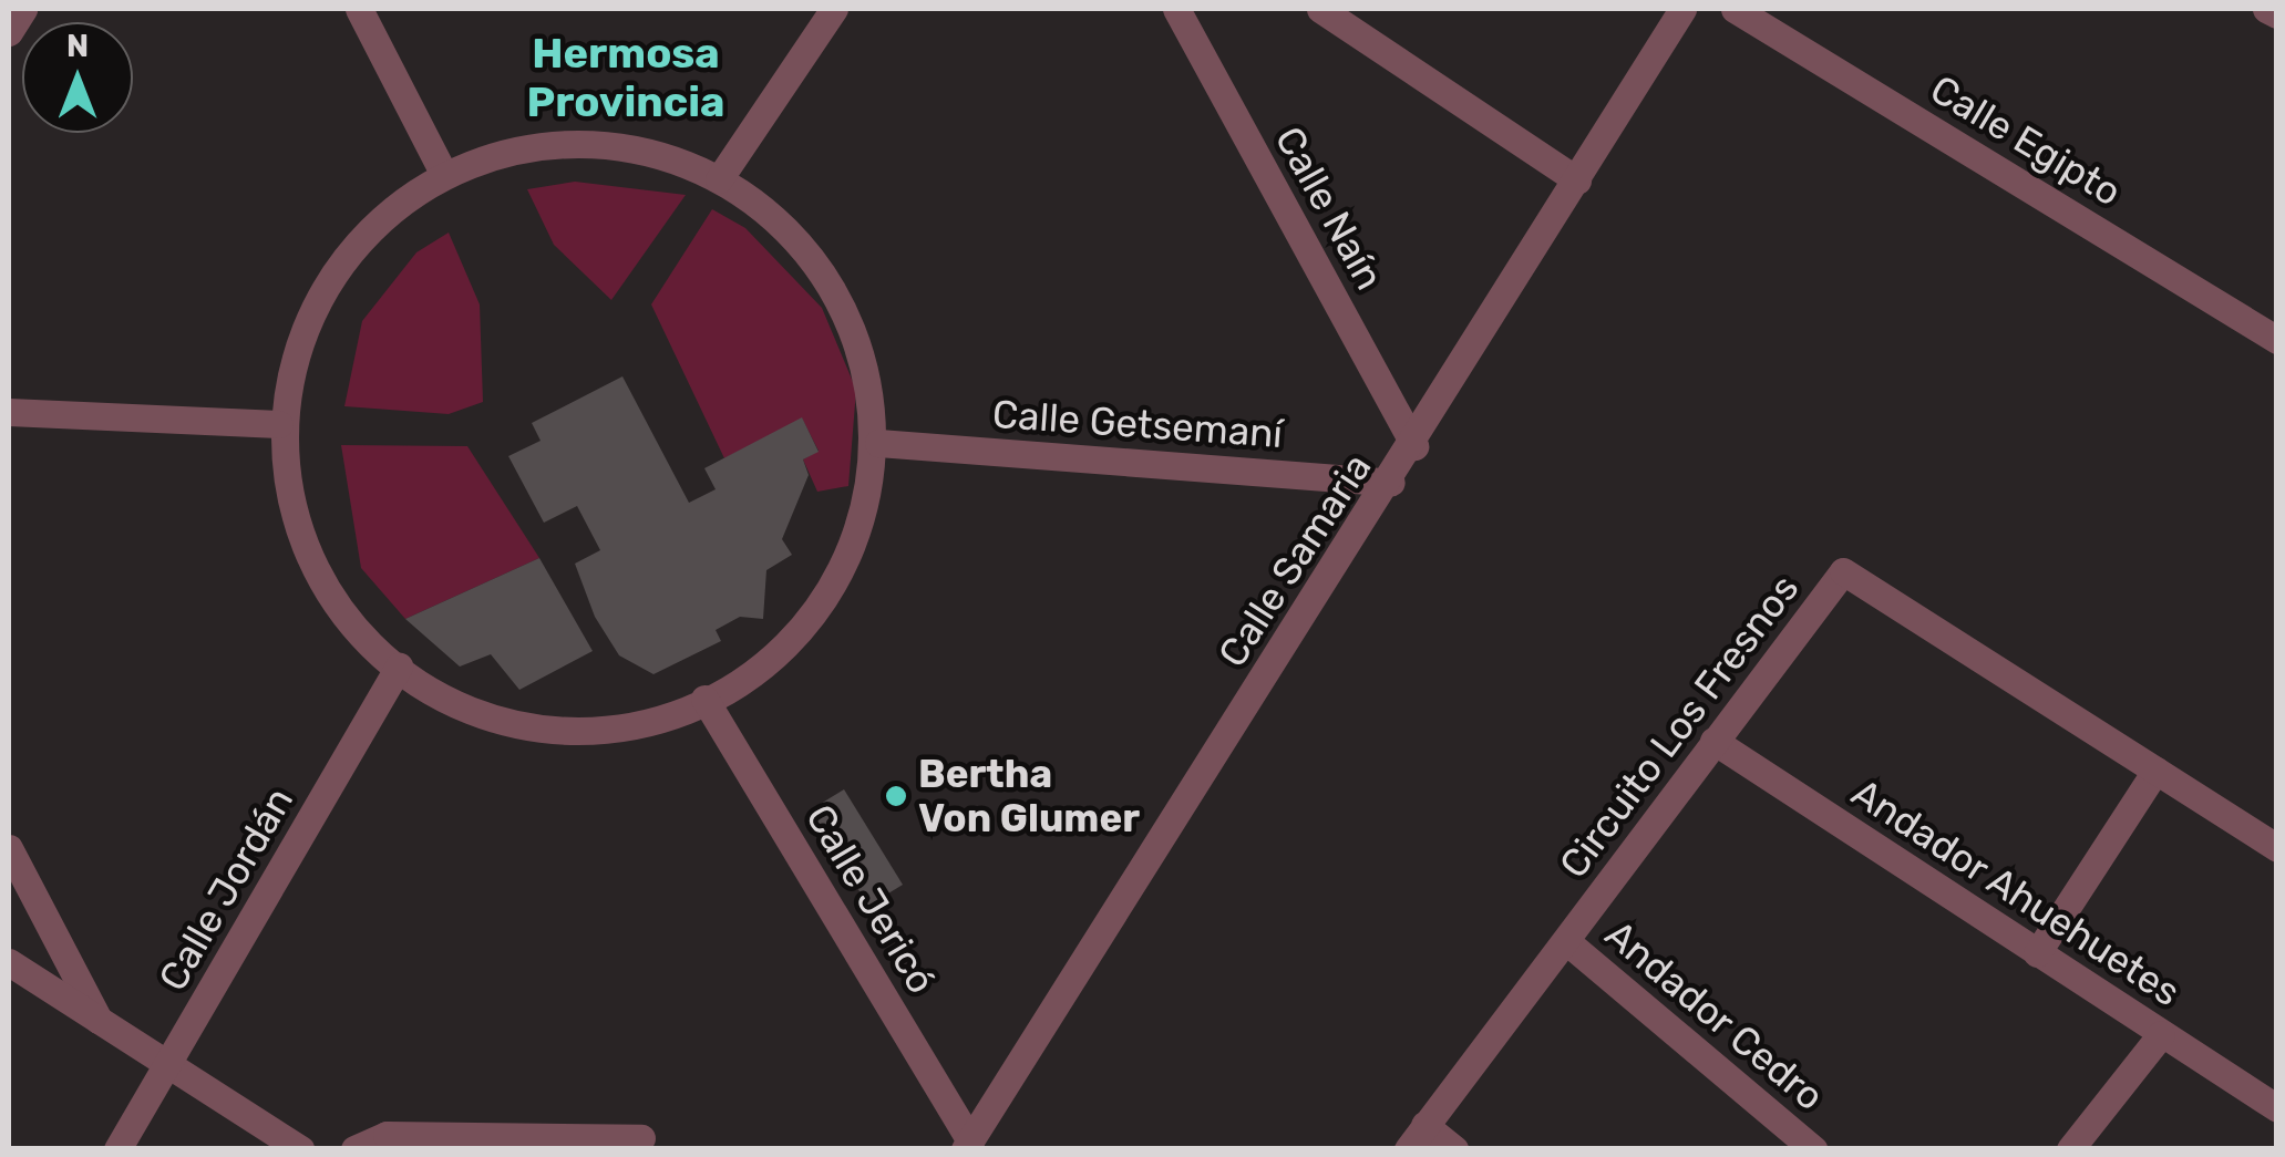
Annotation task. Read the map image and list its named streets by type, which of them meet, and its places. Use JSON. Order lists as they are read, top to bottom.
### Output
{
  "streets": {
    "street": [
      "Calle Egipto",
      "Calle Naín",
      "Calle Getsemaní",
      "Calle Samaria",
      "Circuito Los Fresnos",
      "Calle Jordán",
      "Andador Ahuehuetes",
      "Calle Jericó",
      "Andador Cedro"
    ]
  },
  "crossings": [
    ["Calle Naín", "Calle Samaria"],
    ["Calle Getsemaní", "Calle Samaria"],
    ["Calle Samaria", "Calle Jericó"],
    ["Circuito Los Fresnos", "Andador Ahuehuetes"],
    ["Circuito Los Fresnos", "Andador Cedro"]
  ],
  "districts": ["Hermosa Provincia"],
  "places": ["Bertha Von Glumer"],
  "north": "top"
}
